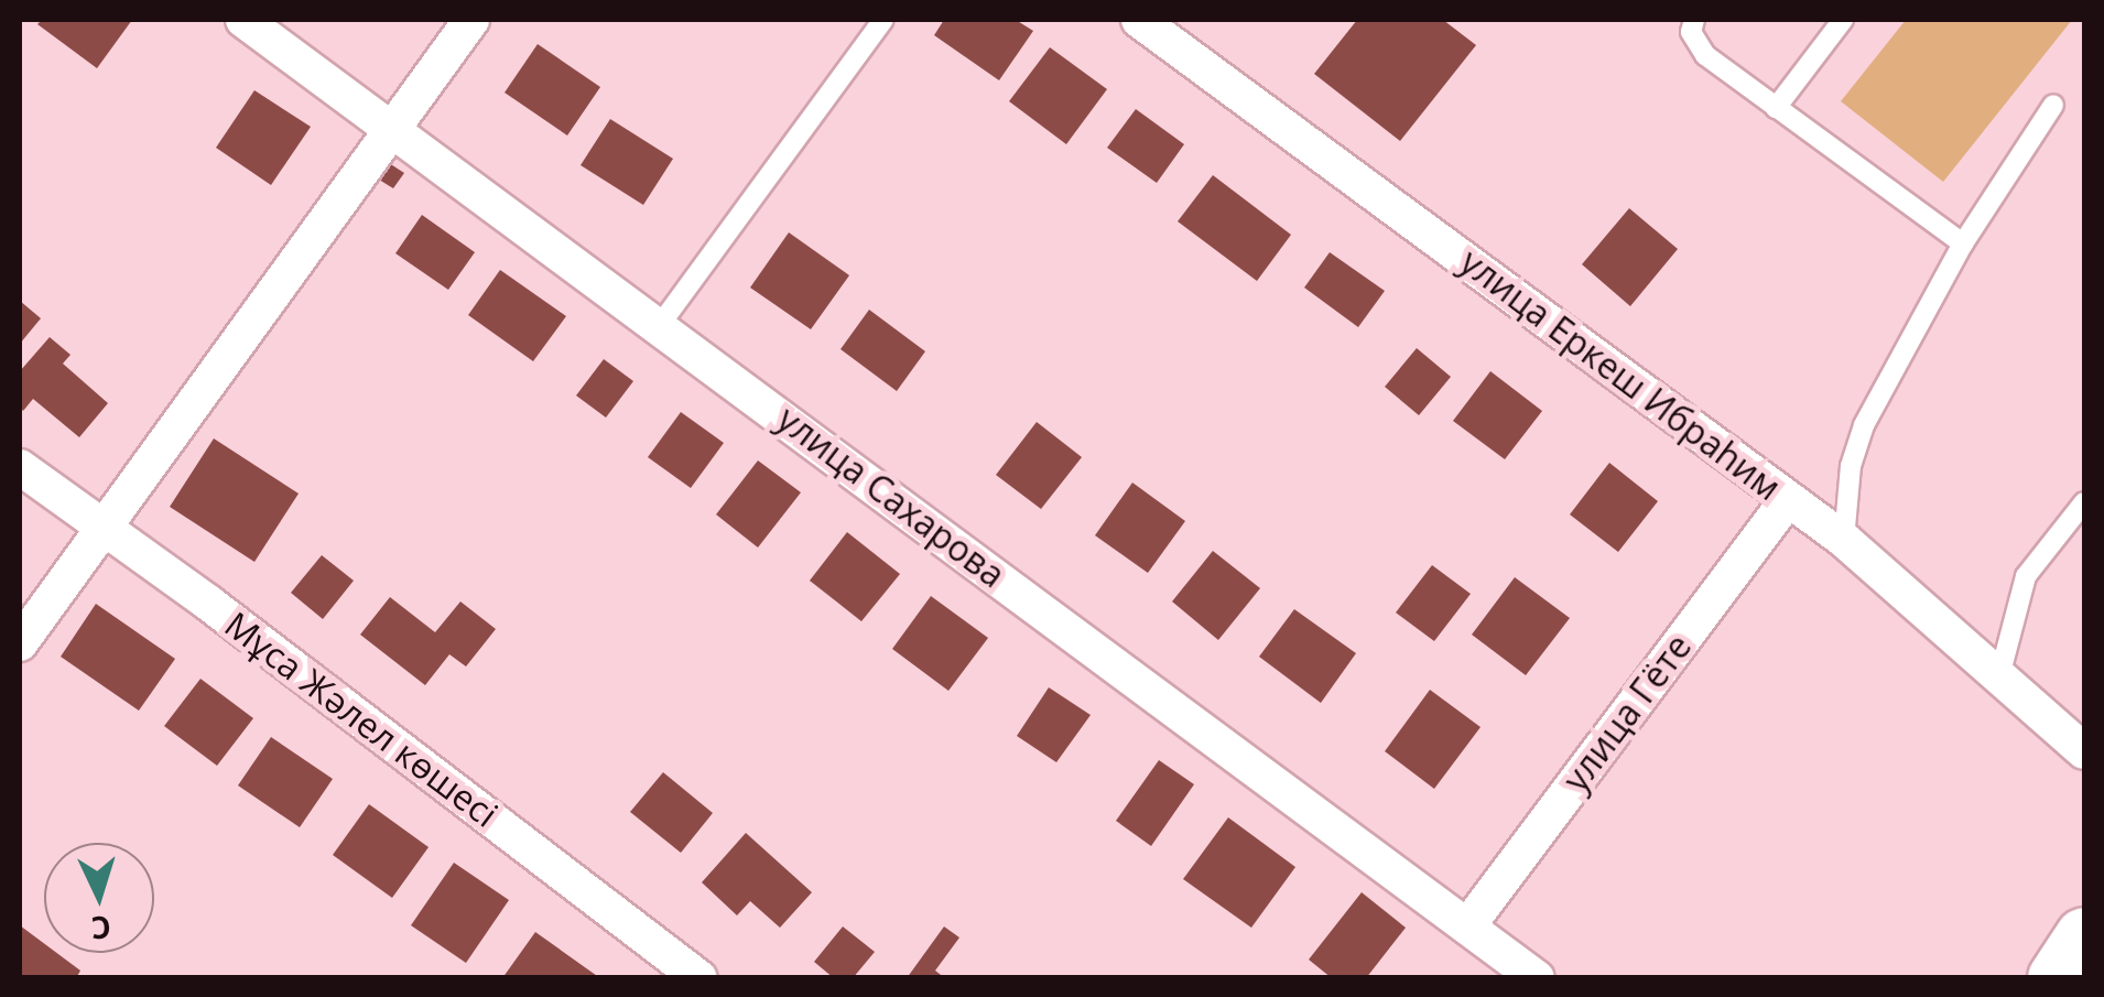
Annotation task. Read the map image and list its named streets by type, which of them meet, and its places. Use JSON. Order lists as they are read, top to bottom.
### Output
{
  "streets": {
    "street": [
      "улица Еркеш Ибраһим",
      "улица Сахарова",
      "улица Гёте",
      "Мұса Жәлел көшесі"
    ]
  },
  "crossings": [
    ["улица Еркеш Ибраһим", "улица Гёте"],
    ["улица Сахарова", "улица Гёте"]
  ],
  "north": "bottom"
}
